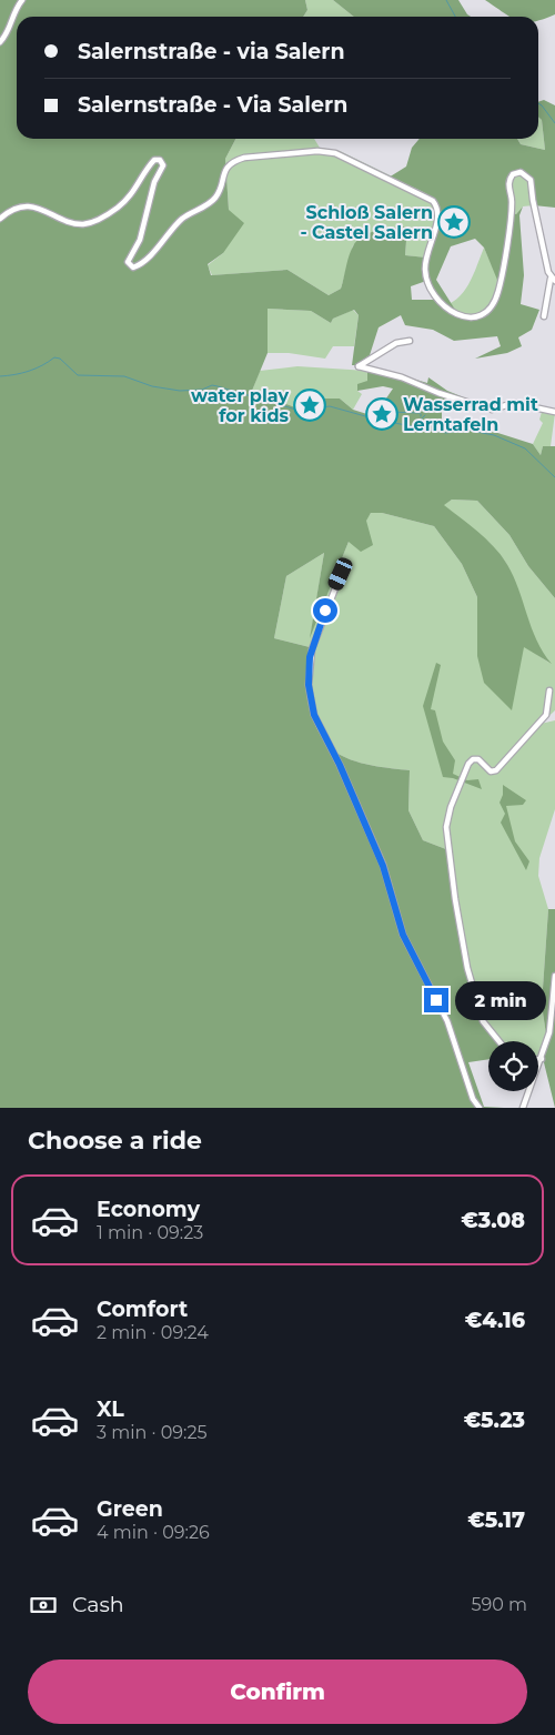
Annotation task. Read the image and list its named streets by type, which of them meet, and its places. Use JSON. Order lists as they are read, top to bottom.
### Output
{
  "places": {
    "place": ["Schloß Salern - Castel Salern", "water play for kids", "Wasserrad mit Lerntafeln"]
  },
  "page": {
    "banner": ["Salernstraße - via Salern", "Salernstraße - Via Salern"],
    "bubble": "2 min",
    "heading": "Choose a ride",
    "list": [
      {
        "name": "Economy",
        "note": "1 min · 09:23",
        "value": "€3.08"
      },
      {
        "name": "Comfort",
        "note": "2 min · 09:24",
        "value": "€4.16"
      },
      {
        "name": "XL",
        "note": "3 min · 09:25",
        "value": "€5.23"
      },
      {
        "name": "Green",
        "note": "4 min · 09:26",
        "value": "€5.17"
      }
    ],
    "pay": ["Cash", "590 m"],
    "buttons": "Confirm"
  }
}
